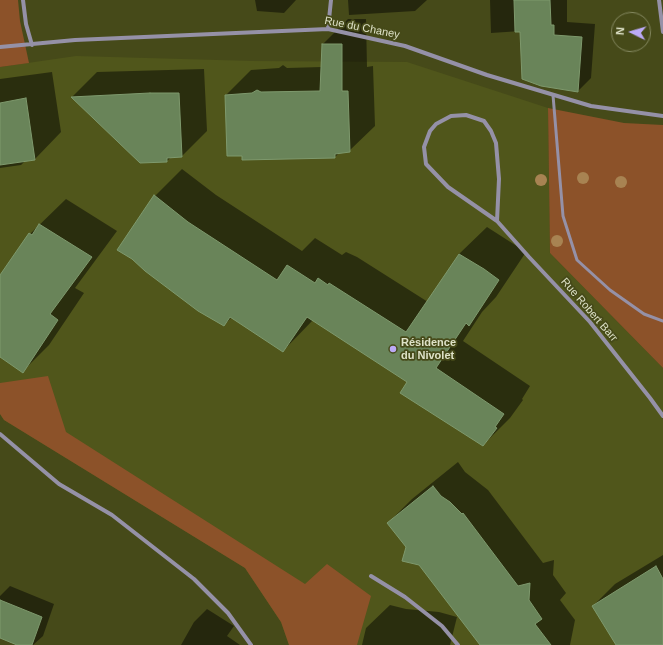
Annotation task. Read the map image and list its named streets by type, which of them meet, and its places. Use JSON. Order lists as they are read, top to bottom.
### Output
{
  "streets": {
    "street": ["Rue du Chaney", "Rue Robert Barr"]
  },
  "places": ["Résidence du Nivolet"],
  "north": "left"
}
